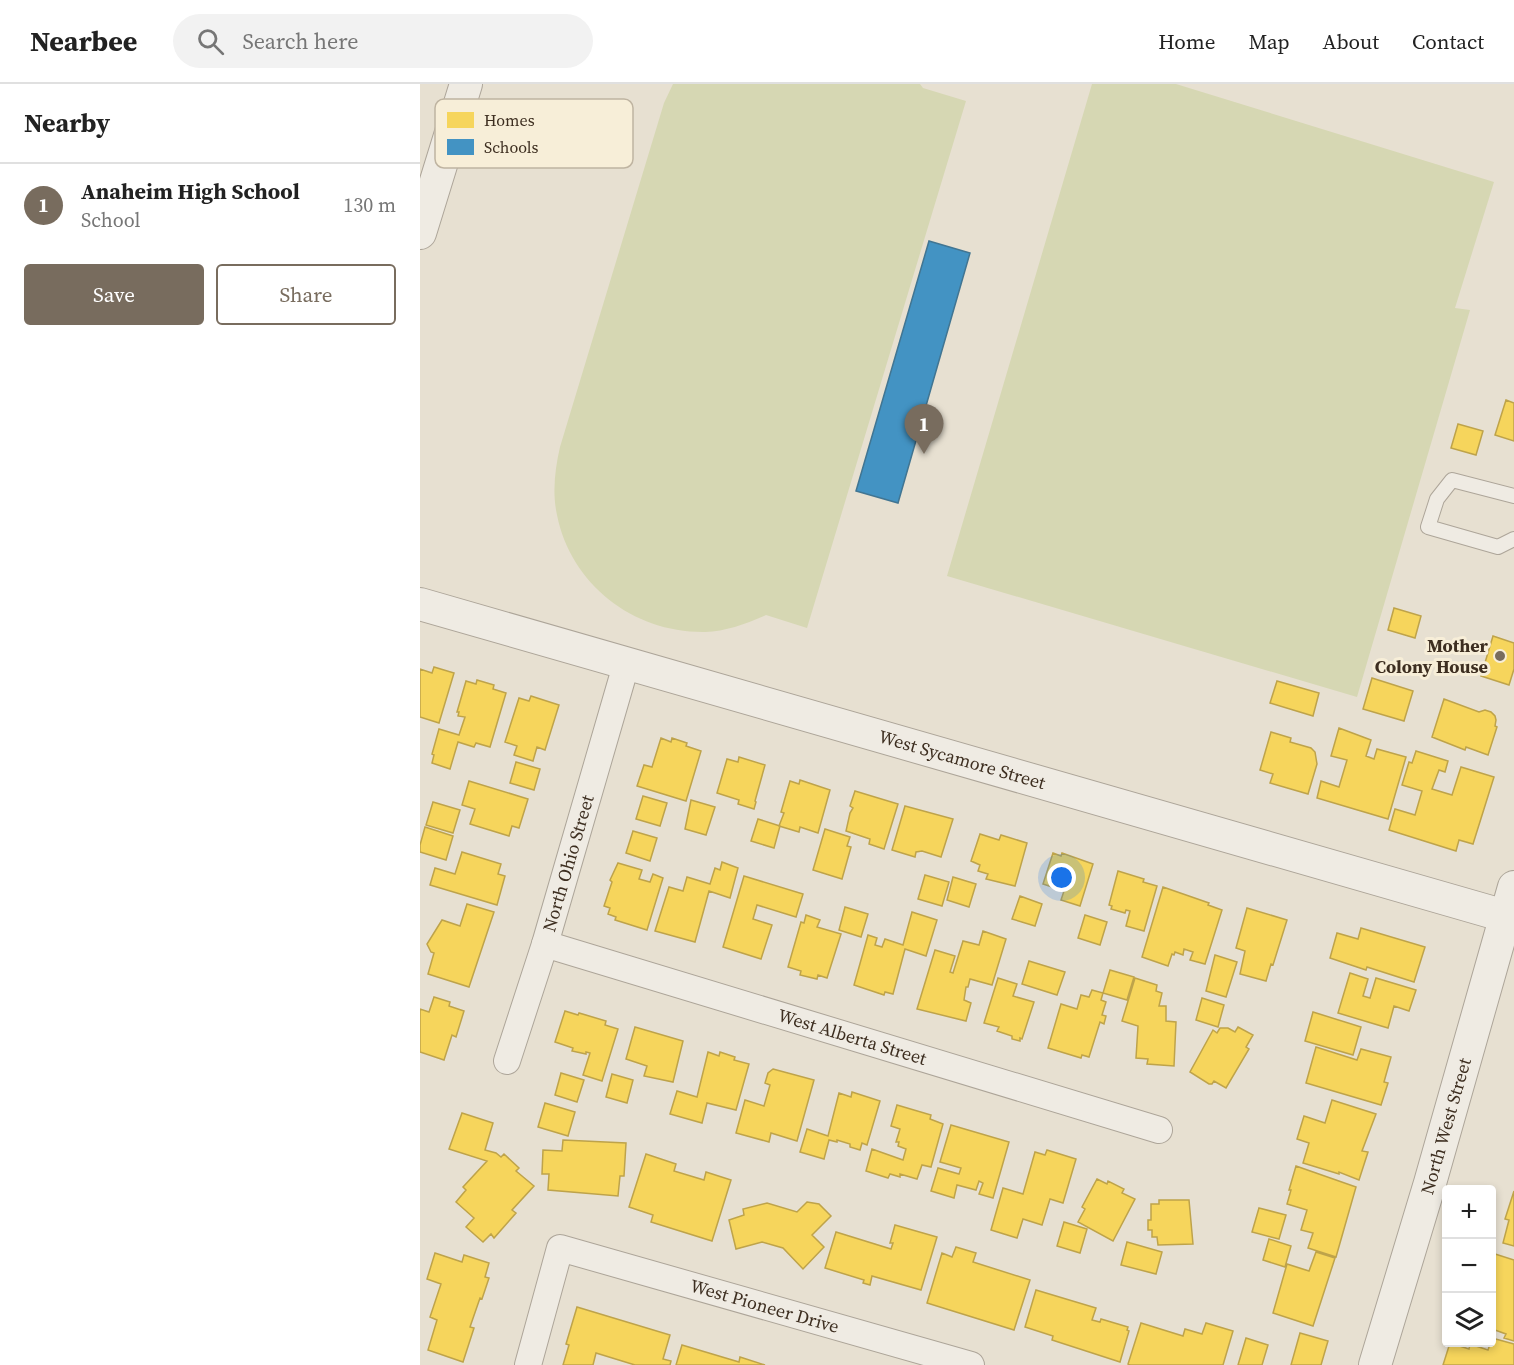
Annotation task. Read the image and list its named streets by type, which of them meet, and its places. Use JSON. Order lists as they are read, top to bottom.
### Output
{
  "streets": {
    "street": [
      "West Sycamore Street",
      "North Ohio Street",
      "West Alberta Street",
      "North West Street",
      "West Pioneer Drive"
    ]
  },
  "crossings": [
    ["West Sycamore Street", "North Ohio Street"],
    ["West Sycamore Street", "North West Street"],
    ["North Ohio Street", "West Alberta Street"]
  ],
  "places": ["Mother Colony House"],
  "legend": ["Homes", "Schools"],
  "page": {
    "header": "Nearbee",
    "search": "Search here",
    "nav": [
      "Home",
      "Map",
      "About",
      "Contact"
    ],
    "heading": "Nearby",
    "list": [
      {
        "mark": "1",
        "name": "Anaheim High School",
        "note": "School",
        "value": "130 m"
      }
    ],
    "buttons": ["Save", "Share"],
    "pins": "1",
    "map_buttons": ["+", "−"]
  }
}
